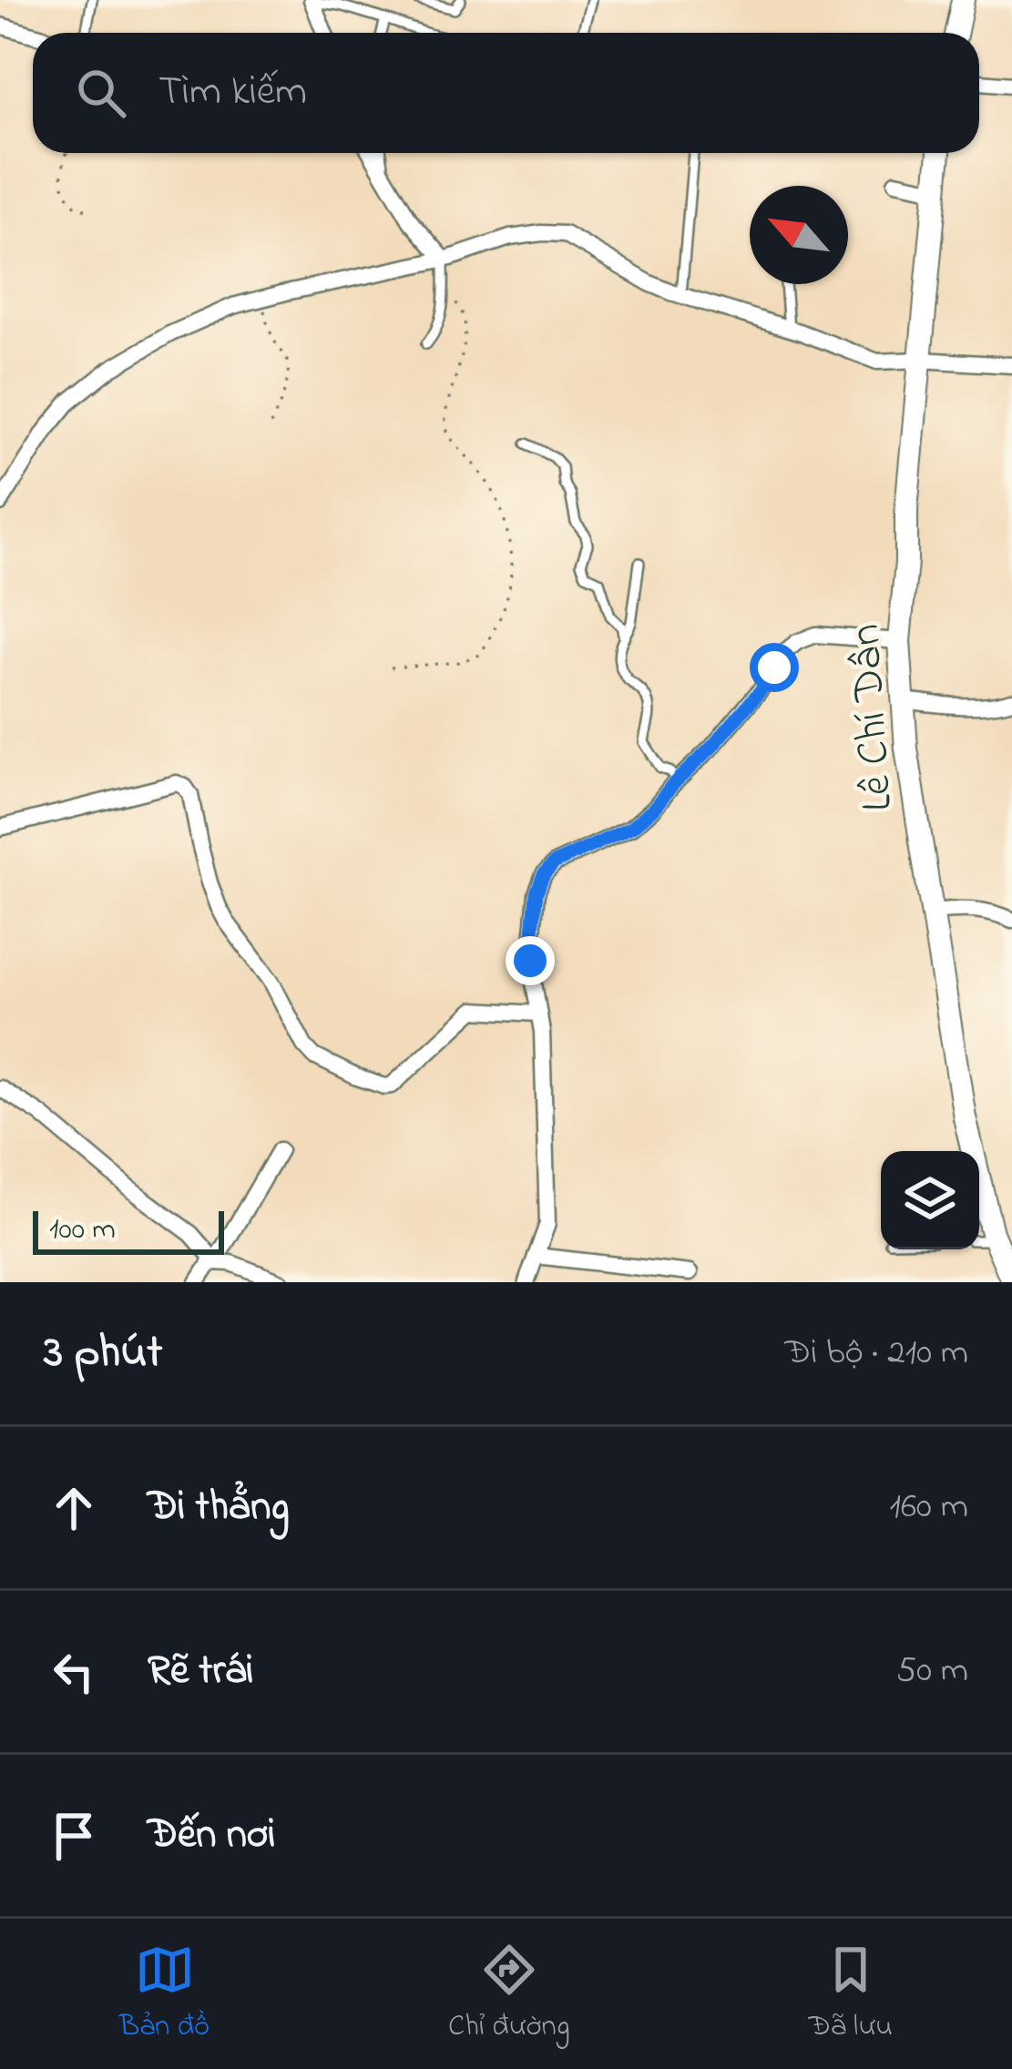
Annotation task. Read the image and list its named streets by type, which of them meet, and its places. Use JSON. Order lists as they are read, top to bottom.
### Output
{
  "streets": {
    "street": ["Lê Chí Dân"]
  },
  "scale_bar": "100 m",
  "north": "top left",
  "page": {
    "search": "Tìm kiếm",
    "scale": "100 m",
    "heading": ["3 phút", "Đi bộ · 210 m"],
    "list": [
      ["Đi thẳng", "160 m"],
      ["Rẽ trái", "50 m"],
      "Đến nơi"
    ],
    "nav": ["Bản đồ", "Chỉ đường", "Đã lưu"]
  }
}
